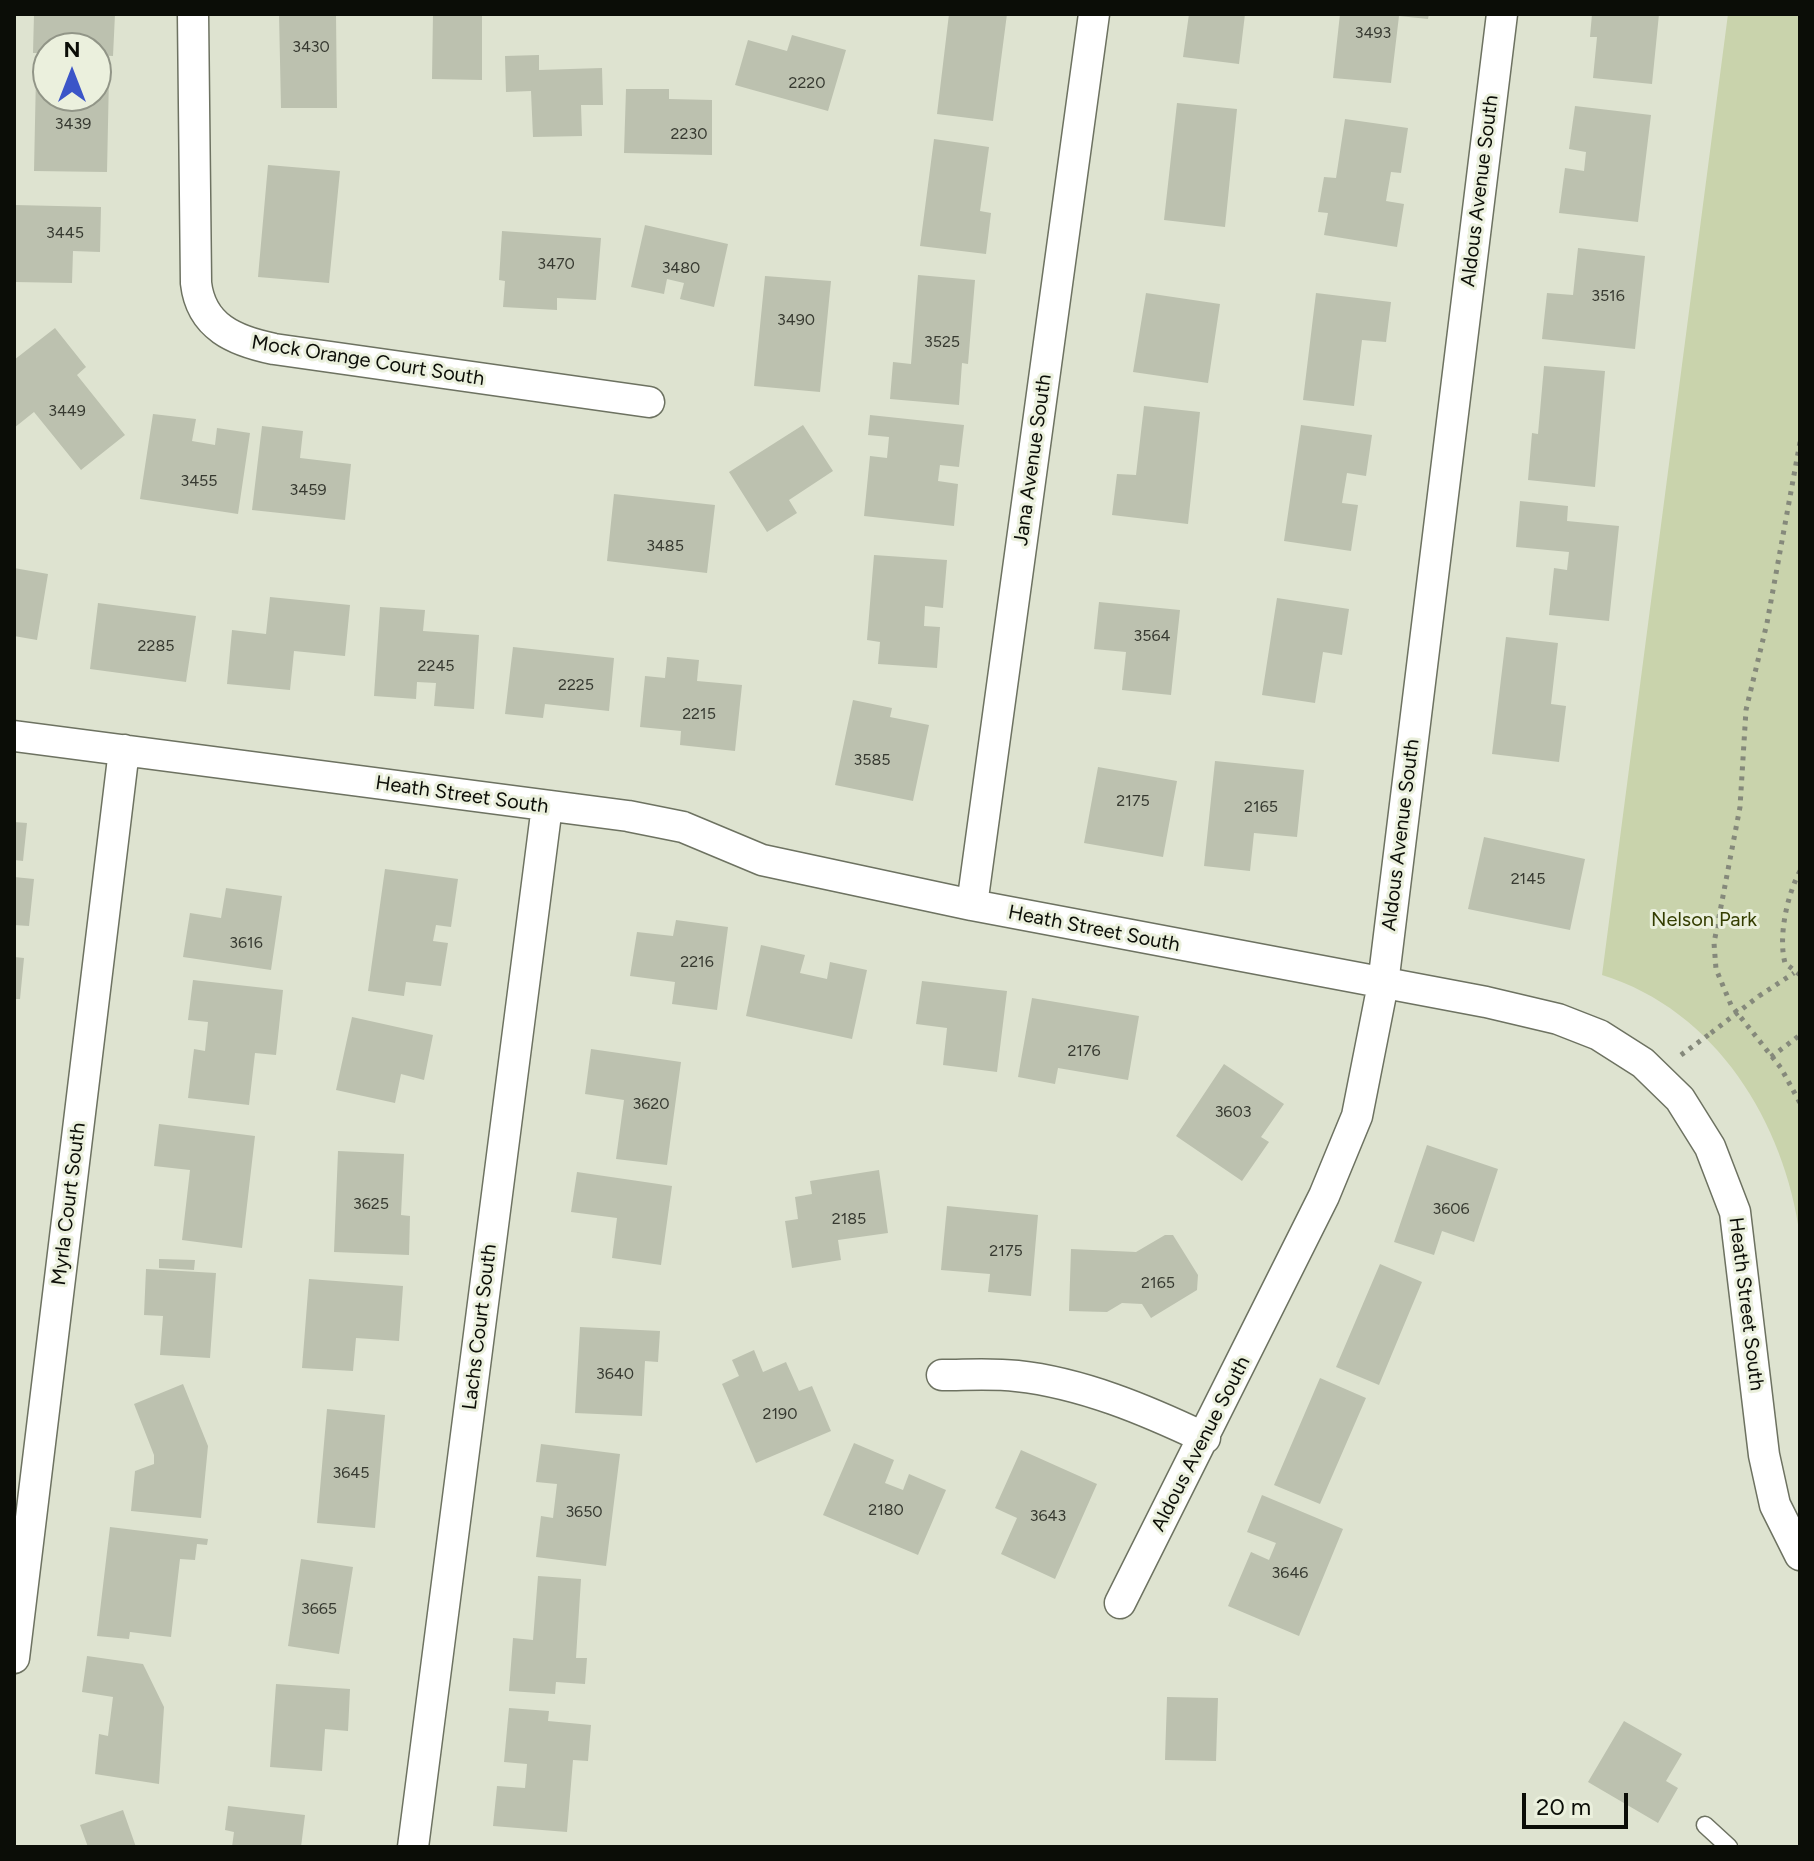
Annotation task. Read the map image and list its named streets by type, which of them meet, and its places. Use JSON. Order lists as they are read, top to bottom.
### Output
{
  "streets": {
    "street": [
      "Aldous Avenue South",
      "Mock Orange Court South",
      "Jana Avenue South",
      "Heath Street South",
      "Myrla Court South",
      "Lachs Court South"
    ]
  },
  "crossings": [
    ["Aldous Avenue South", "Heath Street South"],
    ["Jana Avenue South", "Heath Street South"],
    ["Heath Street South", "Myrla Court South"],
    ["Heath Street South", "Lachs Court South"]
  ],
  "parks": ["Nelson Park"],
  "house_numbers": [
    "3493",
    "3430",
    "2220",
    "3439",
    "2230",
    "3445",
    "3470",
    "3480",
    "3516",
    "3490",
    "3525",
    "3449",
    "3455",
    "3459",
    "3485",
    "3564",
    "2285",
    "2245",
    "2225",
    "2215",
    "3585",
    "2175",
    "2165",
    "2145",
    "3616",
    "2216",
    "2176",
    "3620",
    "3603",
    "3625",
    "3606",
    "2185",
    "2175",
    "2165",
    "3640",
    "2190",
    "3645",
    "2180",
    "3650",
    "3643",
    "3646",
    "3665"
  ],
  "scale_bar": "20 m",
  "north": "top"
}
